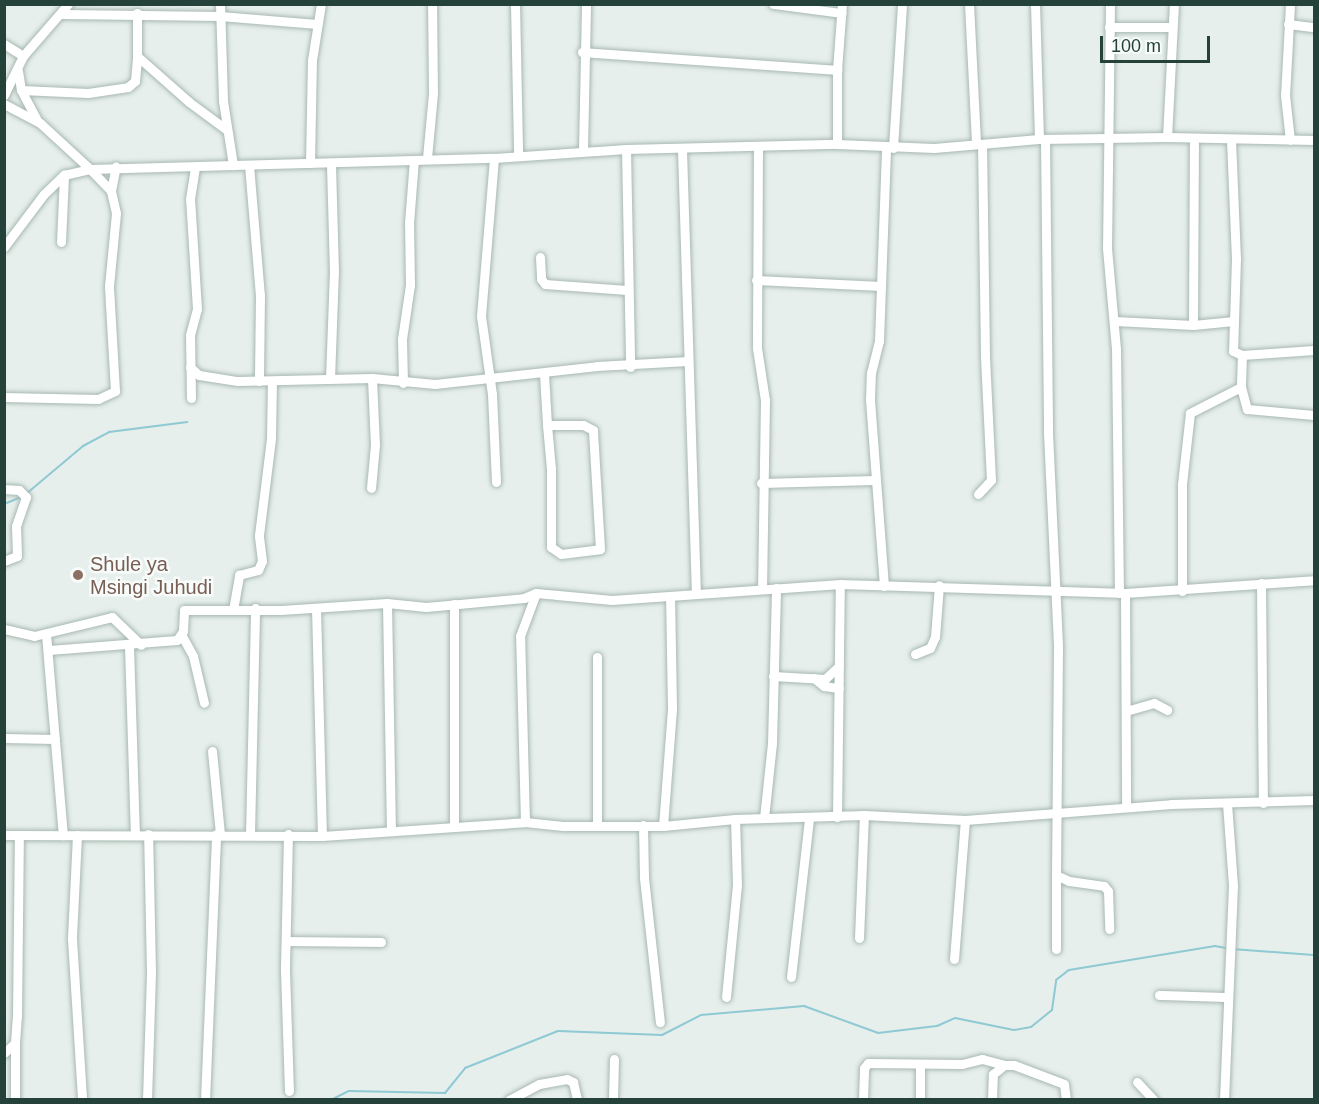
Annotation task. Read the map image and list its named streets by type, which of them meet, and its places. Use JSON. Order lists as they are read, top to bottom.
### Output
{
  "places": ["Shule ya Msingi Juhudi"],
  "scale_bar": "100 m"
}
